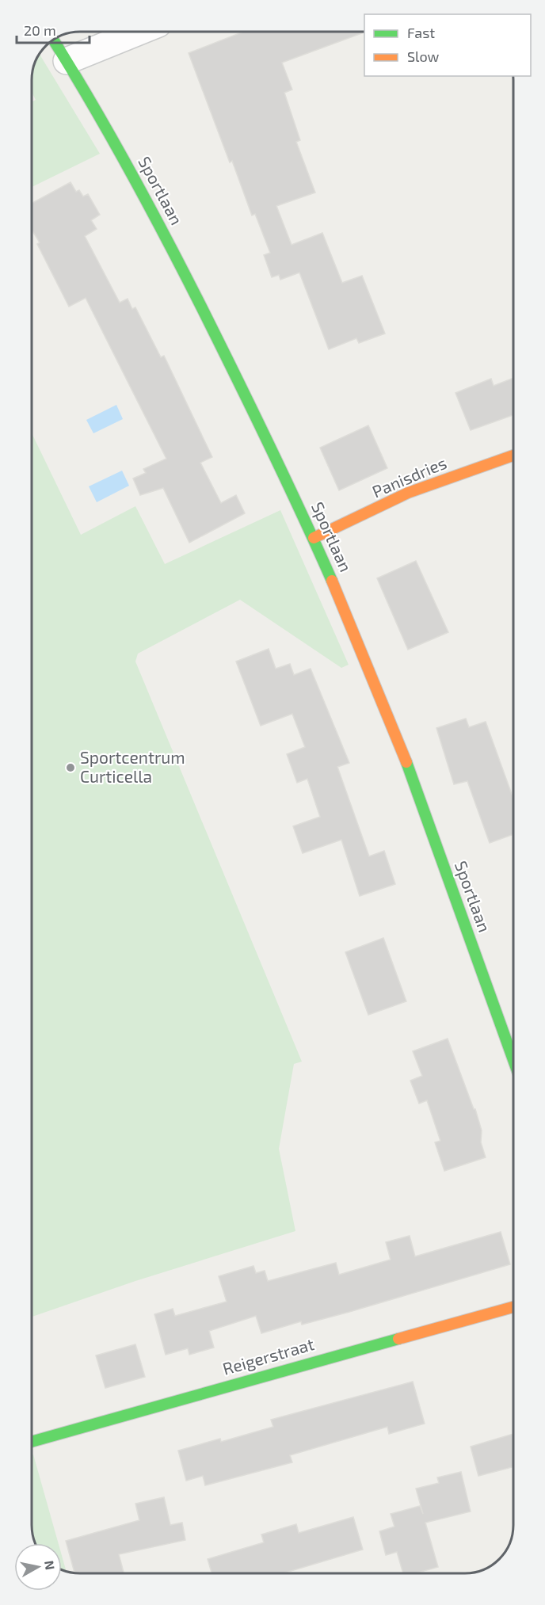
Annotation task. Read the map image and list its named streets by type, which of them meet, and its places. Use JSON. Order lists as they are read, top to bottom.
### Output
{
  "streets": {
    "street": ["Sportlaan", "Panisdries", "Reigerstraat"]
  },
  "crossings": [
    ["Sportlaan", "Panisdries"]
  ],
  "places": ["Sportcentrum Curticella"],
  "legend": ["Fast", "Slow"],
  "scale_bar": "20 m",
  "north": "right"
}
